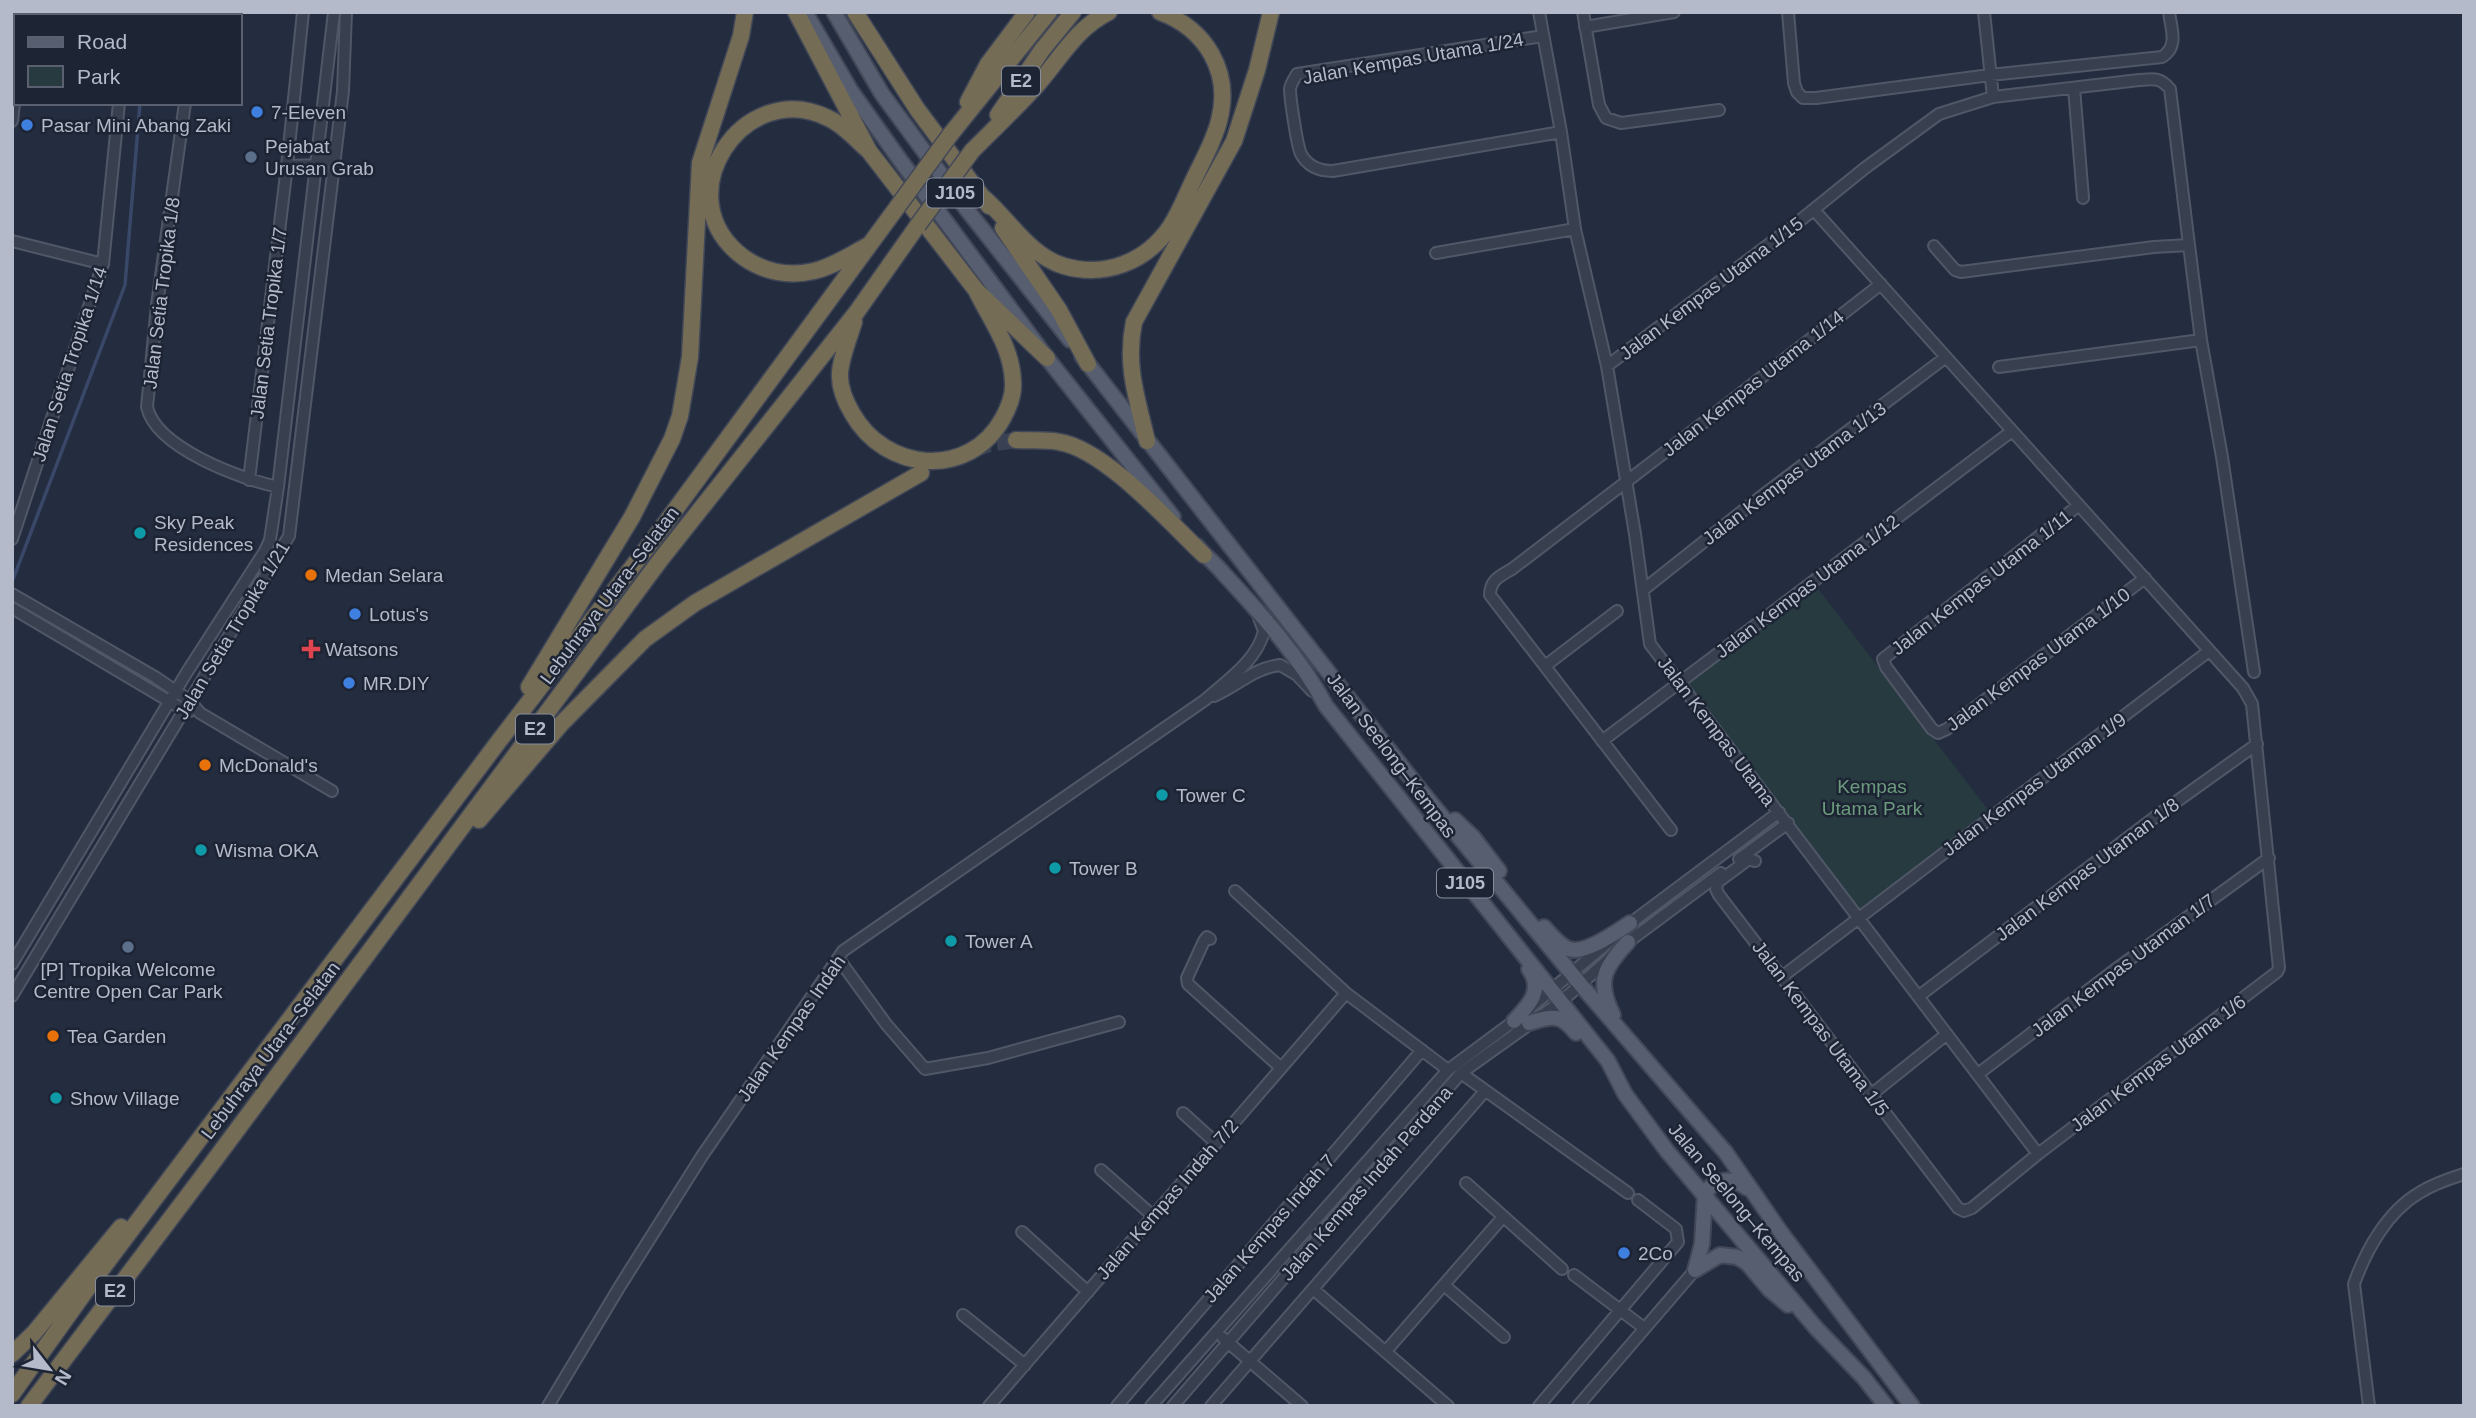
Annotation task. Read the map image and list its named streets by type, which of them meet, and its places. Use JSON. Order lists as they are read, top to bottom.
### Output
{
  "streets": {
    "highway": ["E2", "Lebuhraya Utara–Selatan"],
    "main road": ["J105", "Jalan Seelong–Kempas"],
    "street": [
      "Jalan Kempas Utama 1/24",
      "Jalan Kempas Utama 1/15",
      "Jalan Setia Tropika 1/8",
      "Jalan Setia Tropika 1/7",
      "Jalan Setia Tropika 1/14",
      "Jalan Kempas Utama 1/14",
      "Jalan Kempas Utama 1/13",
      "Jalan Kempas Utama 1/11",
      "Jalan Kempas Utama 1/12",
      "Jalan Setia Tropika 1/21",
      "Jalan Kempas Utama 1/10",
      "Jalan Kempas Utama",
      "Jalan Kempas Utaman 1/9",
      "Jalan Kempas Utaman 1/8",
      "Jalan Kempas Utaman 1/7",
      "Jalan Kempas Indah",
      "Jalan Kempas Utama 1/5",
      "Jalan Kempas Utama 1/6",
      "Jalan Kempas Indah Perdana",
      "Jalan Kempas Indah 7/2",
      "Jalan Kempas Indah 7"
    ]
  },
  "crossings": [
    ["Jalan Kempas Utama 1/24", "Jalan Kempas Utama"],
    ["J105", "Jalan Seelong–Kempas"],
    ["Jalan Kempas Utama 1/15", "Jalan Kempas Utama"],
    ["Jalan Setia Tropika 1/8", "Jalan Setia Tropika 1/7"],
    ["Jalan Setia Tropika 1/8", "Jalan Setia Tropika 1/21"],
    ["Jalan Kempas Utama 1/14", "Jalan Kempas Utama"],
    ["Jalan Kempas Utama 1/13", "Jalan Kempas Utama"],
    ["Jalan Kempas Utama 1/11", "Jalan Kempas Utama 1/10"],
    ["Jalan Kempas Utama 1/12", "Jalan Kempas Utama"],
    ["Jalan Kempas Utama", "Jalan Kempas Utaman 1/9"],
    ["Jalan Kempas Utama", "Jalan Kempas Utaman 1/8"],
    ["Jalan Kempas Utama", "Jalan Kempas Utaman 1/7"],
    ["Jalan Kempas Utama", "Jalan Kempas Utama 1/6"],
    ["Jalan Seelong–Kempas", "Jalan Kempas Indah Perdana"],
    ["Jalan Kempas Utaman 1/9", "Jalan Kempas Utama 1/5"],
    ["Jalan Kempas Utaman 1/7", "Jalan Kempas Utama 1/6"],
    ["Jalan Kempas Utama 1/5", "Jalan Kempas Utama 1/6"]
  ],
  "parks": ["Kempas Utama Park"],
  "places": {
    "other": [
      "7-Eleven",
      "Pasar Mini Abang Zaki",
      "Pejabat Urusan Grab",
      "Sky Peak Residences",
      "Medan Selara",
      "Lotus's",
      "MR.DIY",
      "McDonald's",
      "Tower C",
      "Wisma OKA",
      "Tower B",
      "Tower A",
      "[P] Tropika Welcome Centre Open Car Park",
      "Tea Garden",
      "Show Village",
      "2Co"
    ],
    "health": ["Watsons"]
  },
  "legend": ["Road", "Park"],
  "north": "bottom right"
}
